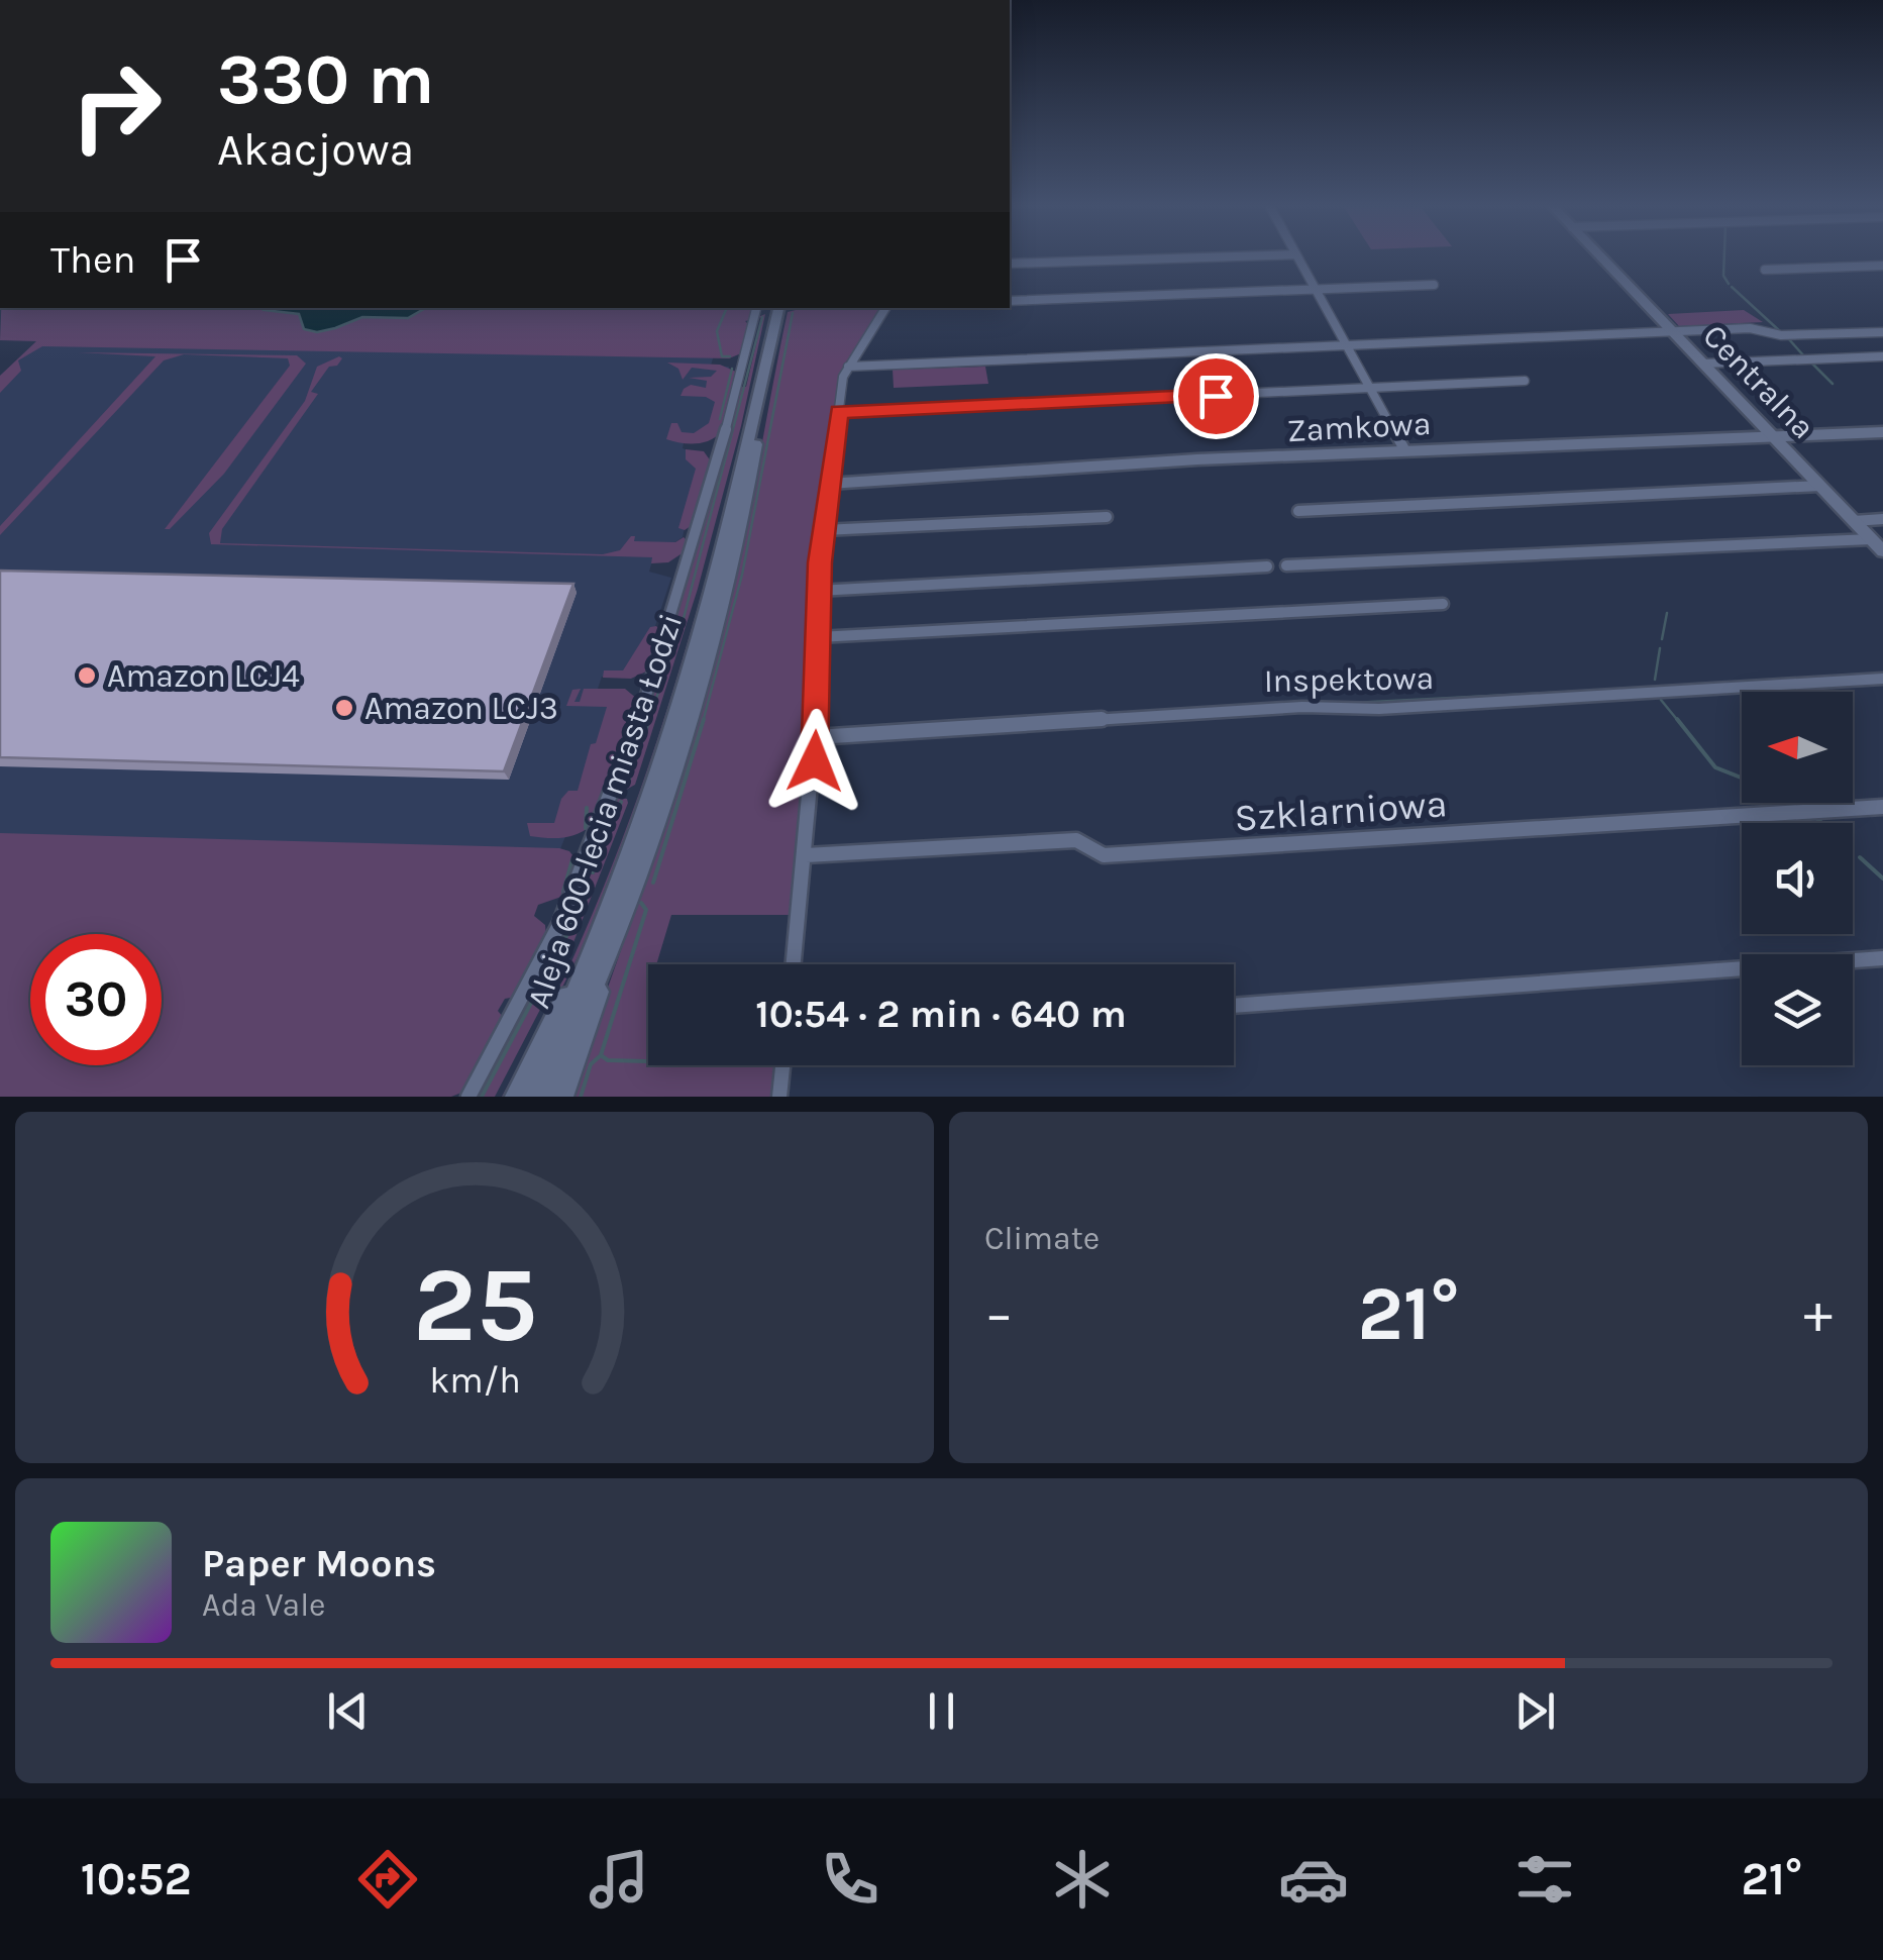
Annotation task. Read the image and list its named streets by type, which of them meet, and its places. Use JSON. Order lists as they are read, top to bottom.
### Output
{
  "streets": {
    "main road": ["Centralna", "Aleja 600-lecia miasta Łodzi"],
    "street": ["Zamkowa", "Inspektowa", "Szklarniowa"]
  },
  "crossings": [
    ["Centralna", "Zamkowa"]
  ],
  "places": ["Amazon LCJ4", "Amazon LCJ3"],
  "north": "left",
  "page": {
    "turn": ["330 m", "Akacjowa"],
    "then": "Then",
    "limit": "30",
    "trip": "10:54 · 2 min · 640 m",
    "tile": "Climate",
    "heat": ["−", "21°", "+"],
    "song": ["Paper Moons", "Ada Vale"],
    "tabs": ["10:52", "21°"],
    "gauge": ["25", "km/h"]
  }
}
